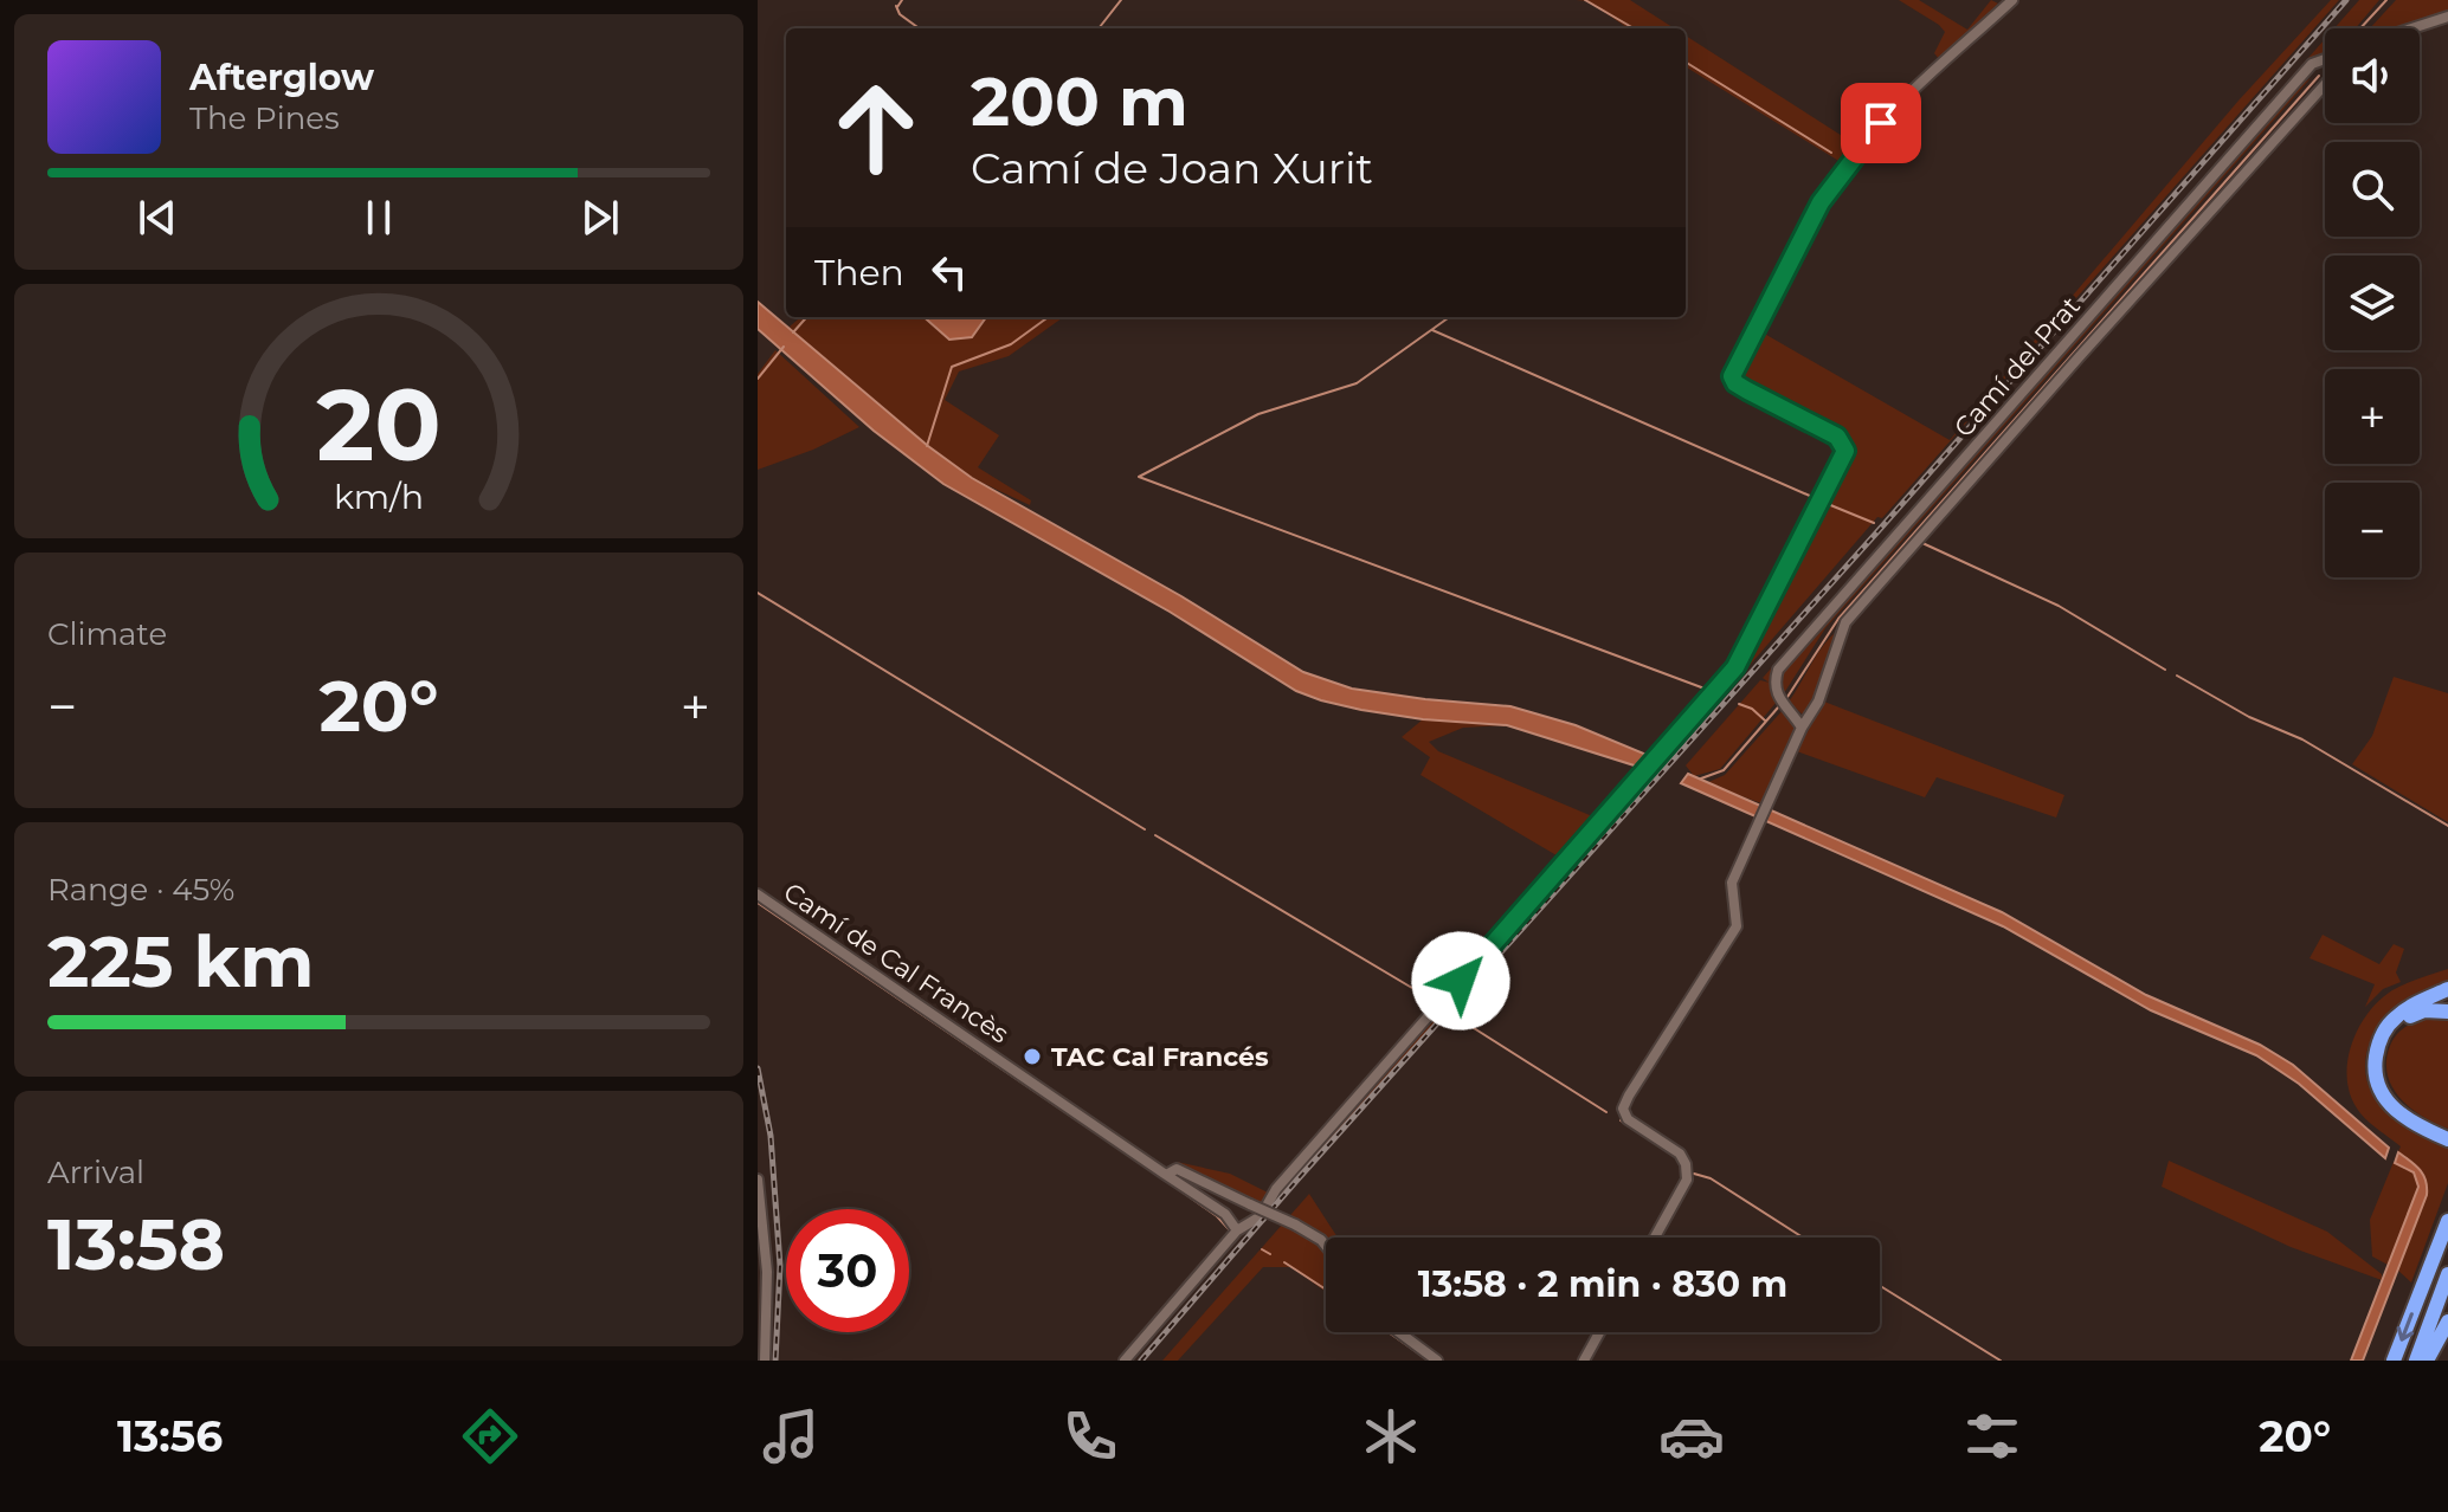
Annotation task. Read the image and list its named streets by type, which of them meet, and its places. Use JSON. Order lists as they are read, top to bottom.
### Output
{
  "streets": {
    "street": ["Camí del Prat", "Camí de Cal Francès"]
  },
  "places": ["TAC Cal Francés"],
  "page": {
    "map_buttons": ["+", "−"],
    "turn": ["200 m", "Camí de Joan Xurit"],
    "song": ["Afterglow", "The Pines"],
    "then": "Then",
    "tile": [
      "Climate",
      ["Range · 45%", "225 km"],
      ["Arrival", "13:58"]
    ],
    "heat": ["−", "20°", "+"],
    "limit": "30",
    "trip": "13:58 · 2 min · 830 m",
    "tabs": ["13:56", "20°"],
    "gauge": ["20", "km/h"]
  }
}
